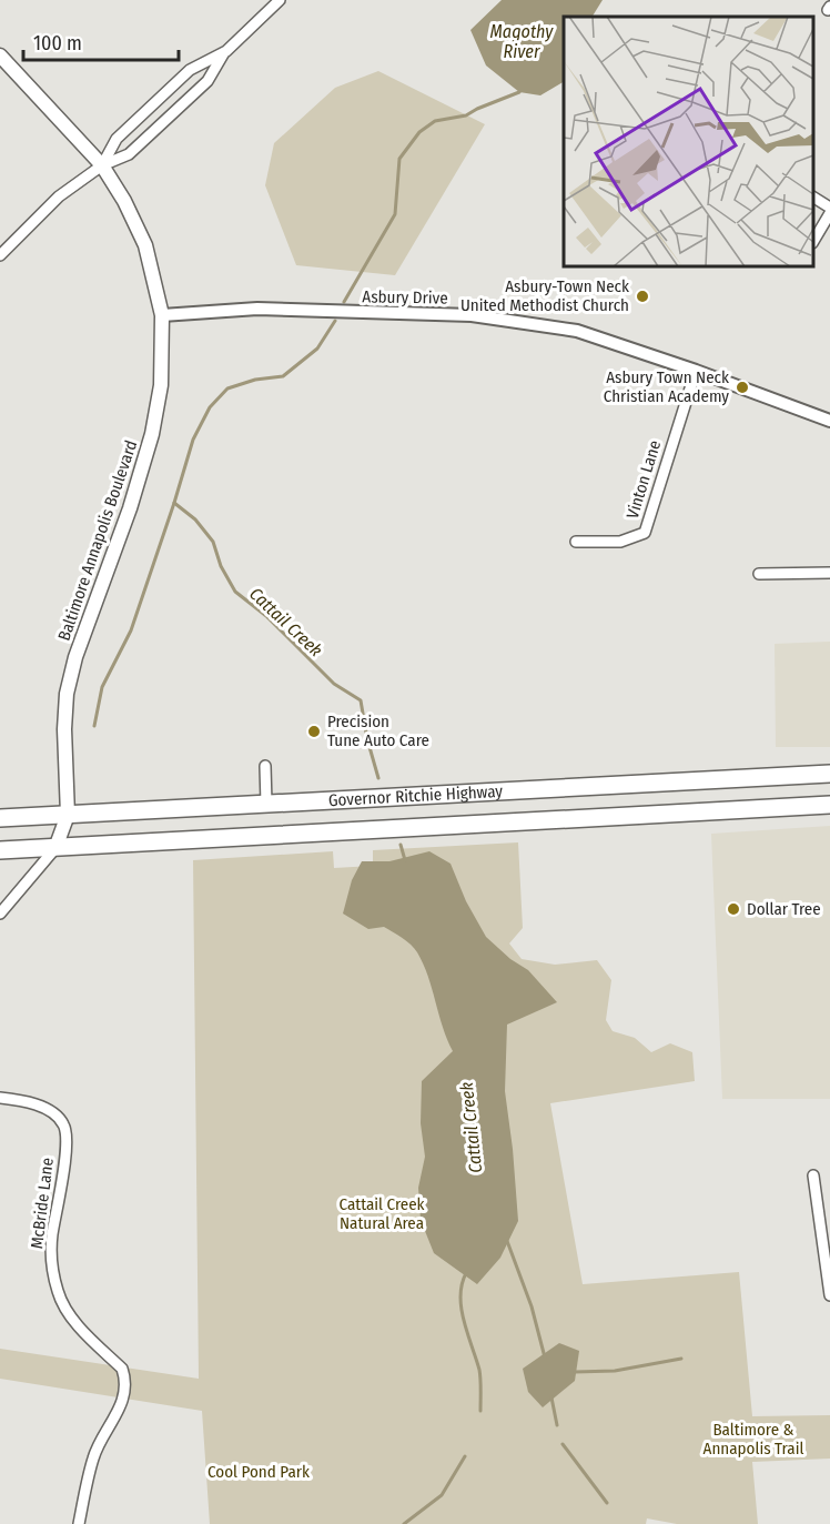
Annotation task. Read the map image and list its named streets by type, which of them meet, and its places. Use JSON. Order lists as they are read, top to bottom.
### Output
{
  "streets": {
    "highway": ["Governor Ritchie Highway"],
    "main road": ["Baltimore Annapolis Boulevard"],
    "street": ["Asbury Drive", "Vinton Lane", "McBride Lane"]
  },
  "crossings": [
    ["Asbury Drive", "Vinton Lane"],
    ["Asbury Drive", "Baltimore Annapolis Boulevard"],
    ["Baltimore Annapolis Boulevard", "Governor Ritchie Highway"]
  ],
  "water": ["Magothy River", "Cattail Creek"],
  "parks": ["Cattail Creek Natural Area", "Baltimore & Annapolis Trail", "Cool Pond Park"],
  "places": [
    "Asbury-Town Neck United Methodist Church",
    "Asbury Town Neck Christian Academy",
    "Precision Tune Auto Care",
    "Dollar Tree"
  ],
  "scale_bar": "100 m"
}
